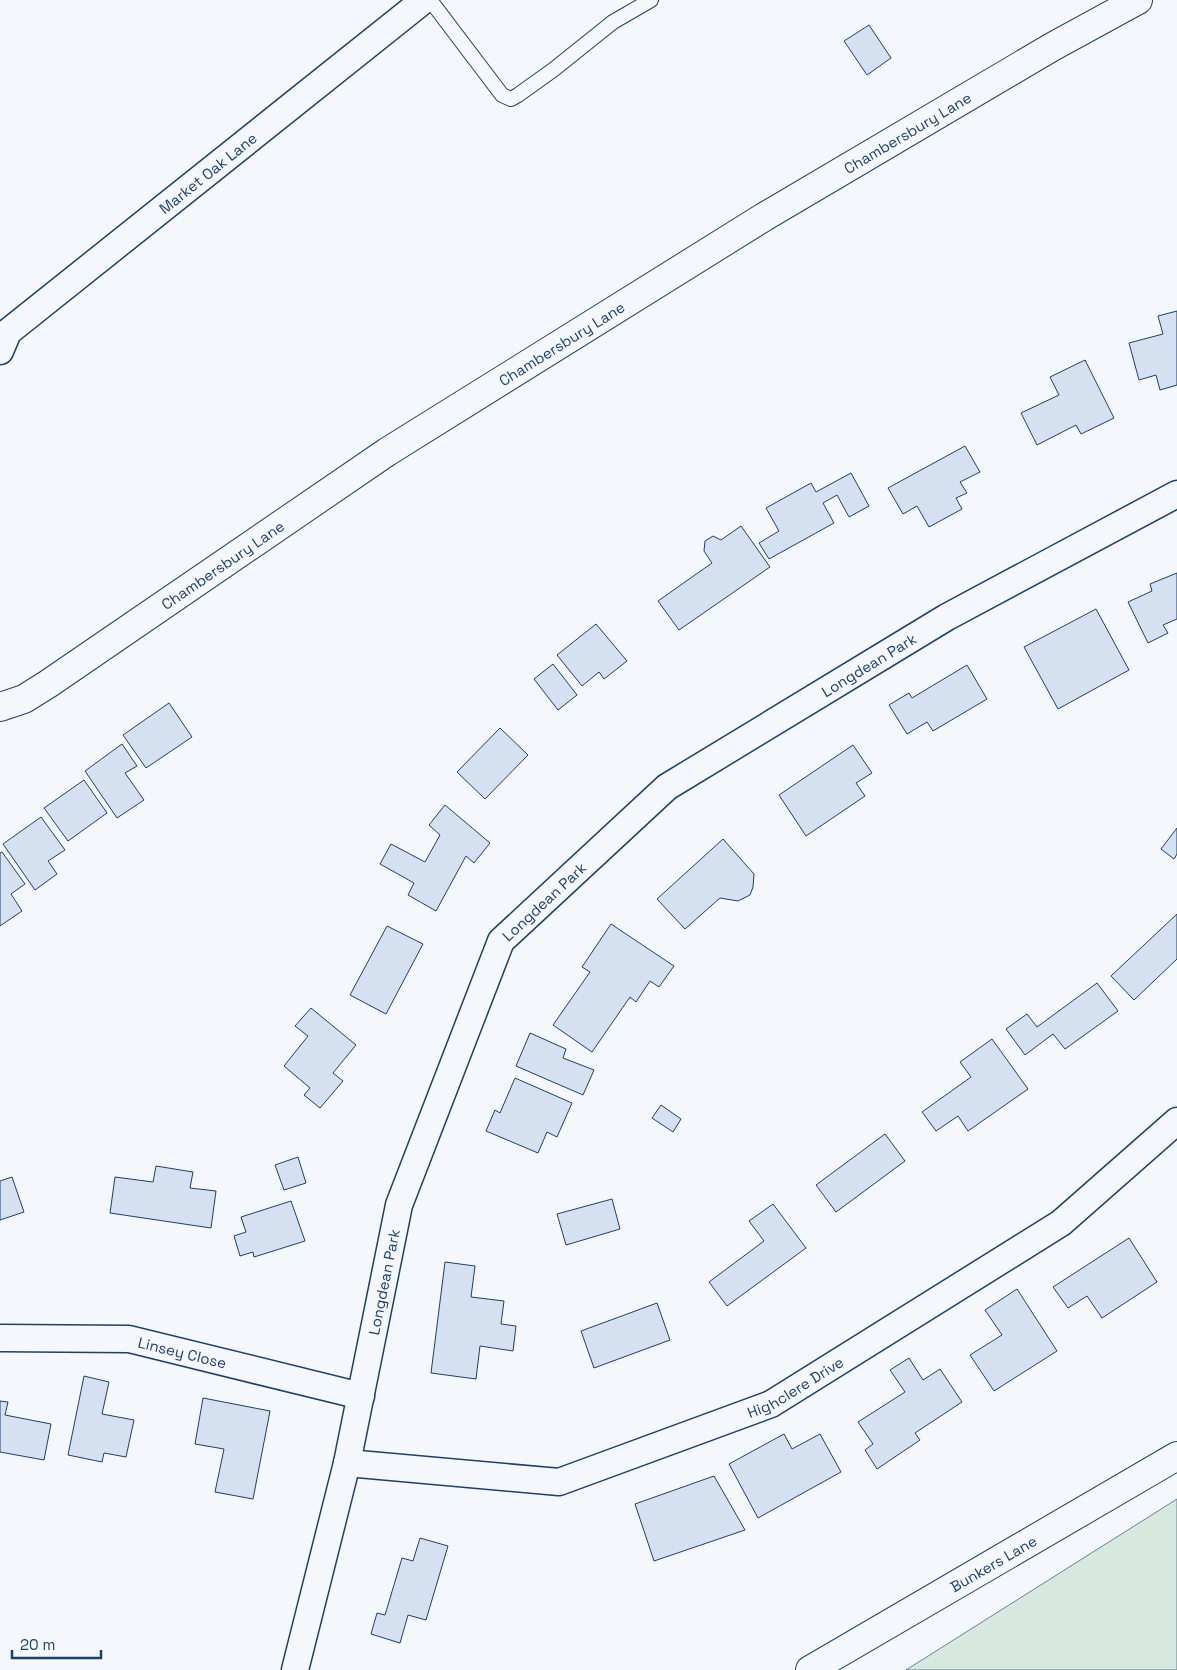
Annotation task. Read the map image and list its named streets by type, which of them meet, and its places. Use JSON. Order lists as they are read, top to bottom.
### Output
{
  "streets": {
    "street": [
      "Chambersbury Lane",
      "Market Oak Lane",
      "Longdean Park",
      "Linsey Close",
      "Highclere Drive",
      "Bunkers Lane"
    ]
  },
  "crossings": [
    ["Longdean Park", "Linsey Close"],
    ["Longdean Park", "Highclere Drive"]
  ],
  "scale_bar": "20 m"
}
